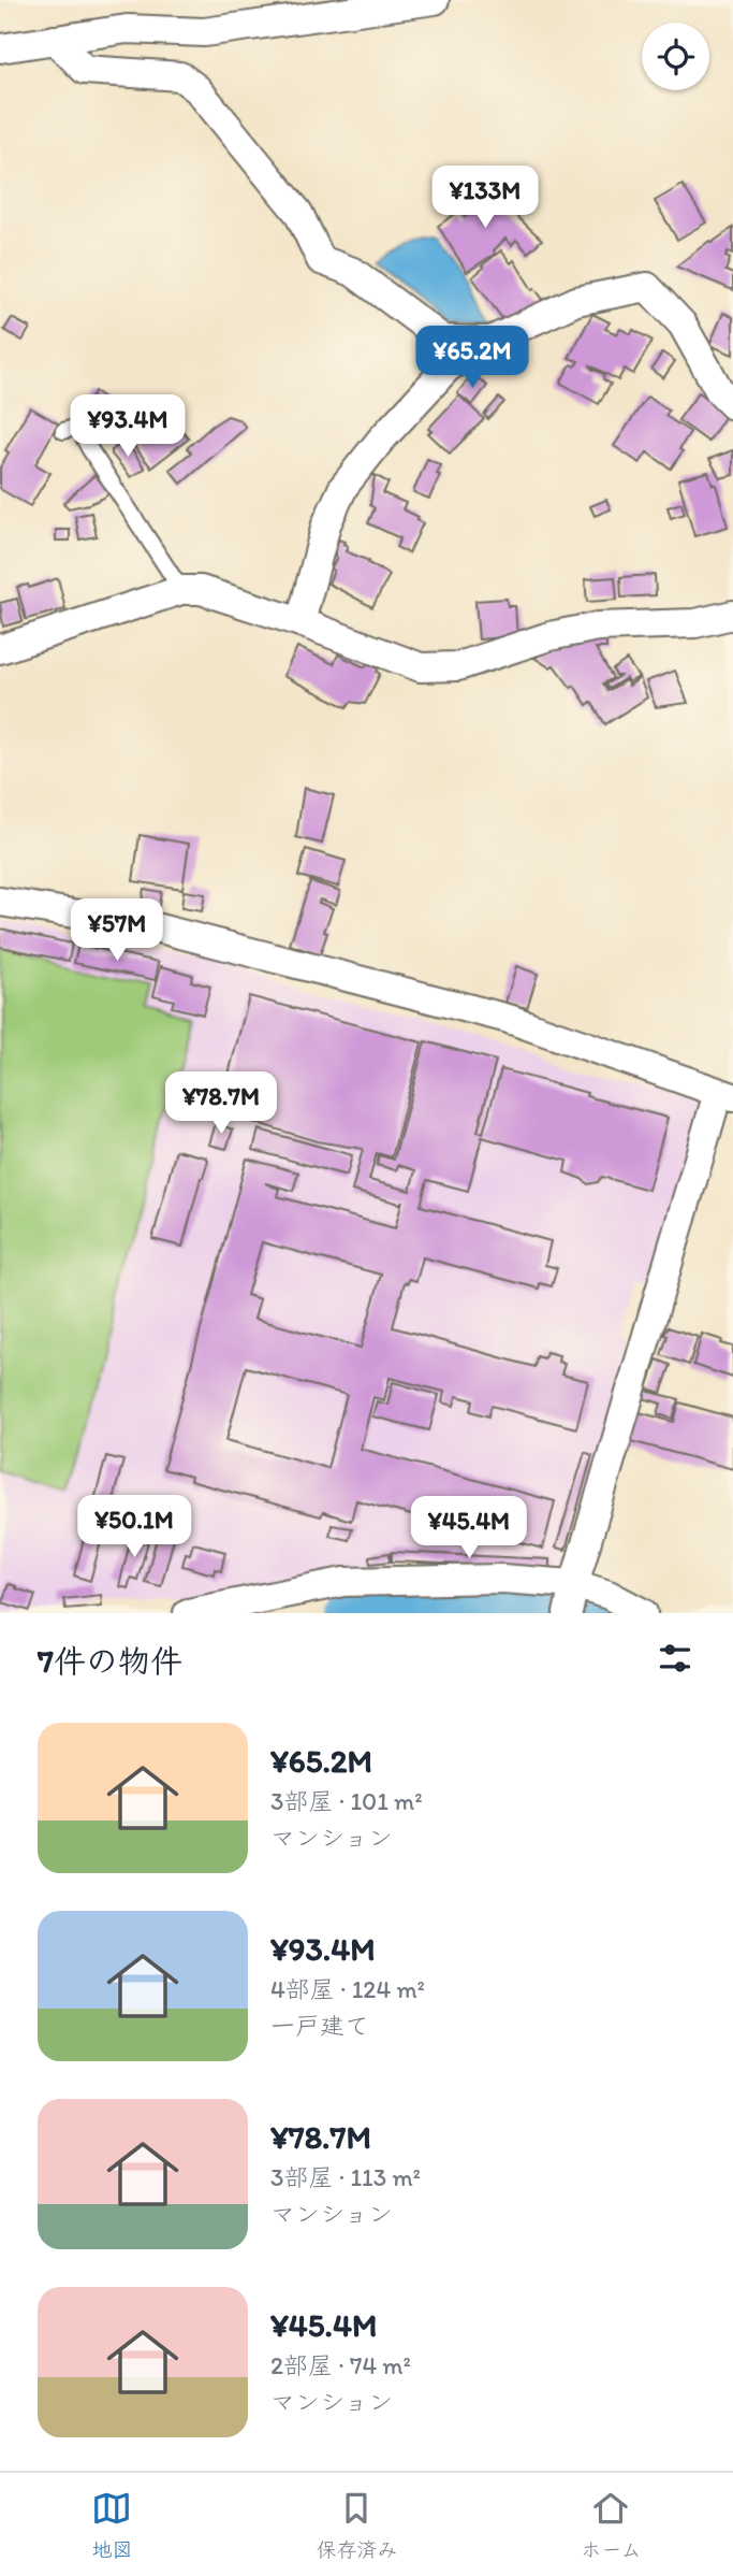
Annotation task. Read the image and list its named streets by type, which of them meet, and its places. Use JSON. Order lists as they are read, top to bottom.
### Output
{
  "page": {
    "price": [
      "¥133M",
      "¥65.2M",
      "¥93.4M",
      "¥57M",
      "¥78.7M",
      "¥50.1M",
      "¥45.4M"
    ],
    "heading": "7件の物件",
    "list": [
      {
        "name": "¥65.2M",
        "note": "3部屋 · 101 m² · マンション"
      },
      {
        "name": "¥93.4M",
        "note": "4部屋 · 124 m² · 一戸建て"
      },
      {
        "name": "¥78.7M",
        "note": "3部屋 · 113 m² · マンション"
      },
      {
        "name": "¥45.4M",
        "note": "2部屋 · 74 m² · マンション"
      }
    ],
    "tabs": ["地図", "保存済み", "ホーム"]
  }
}
